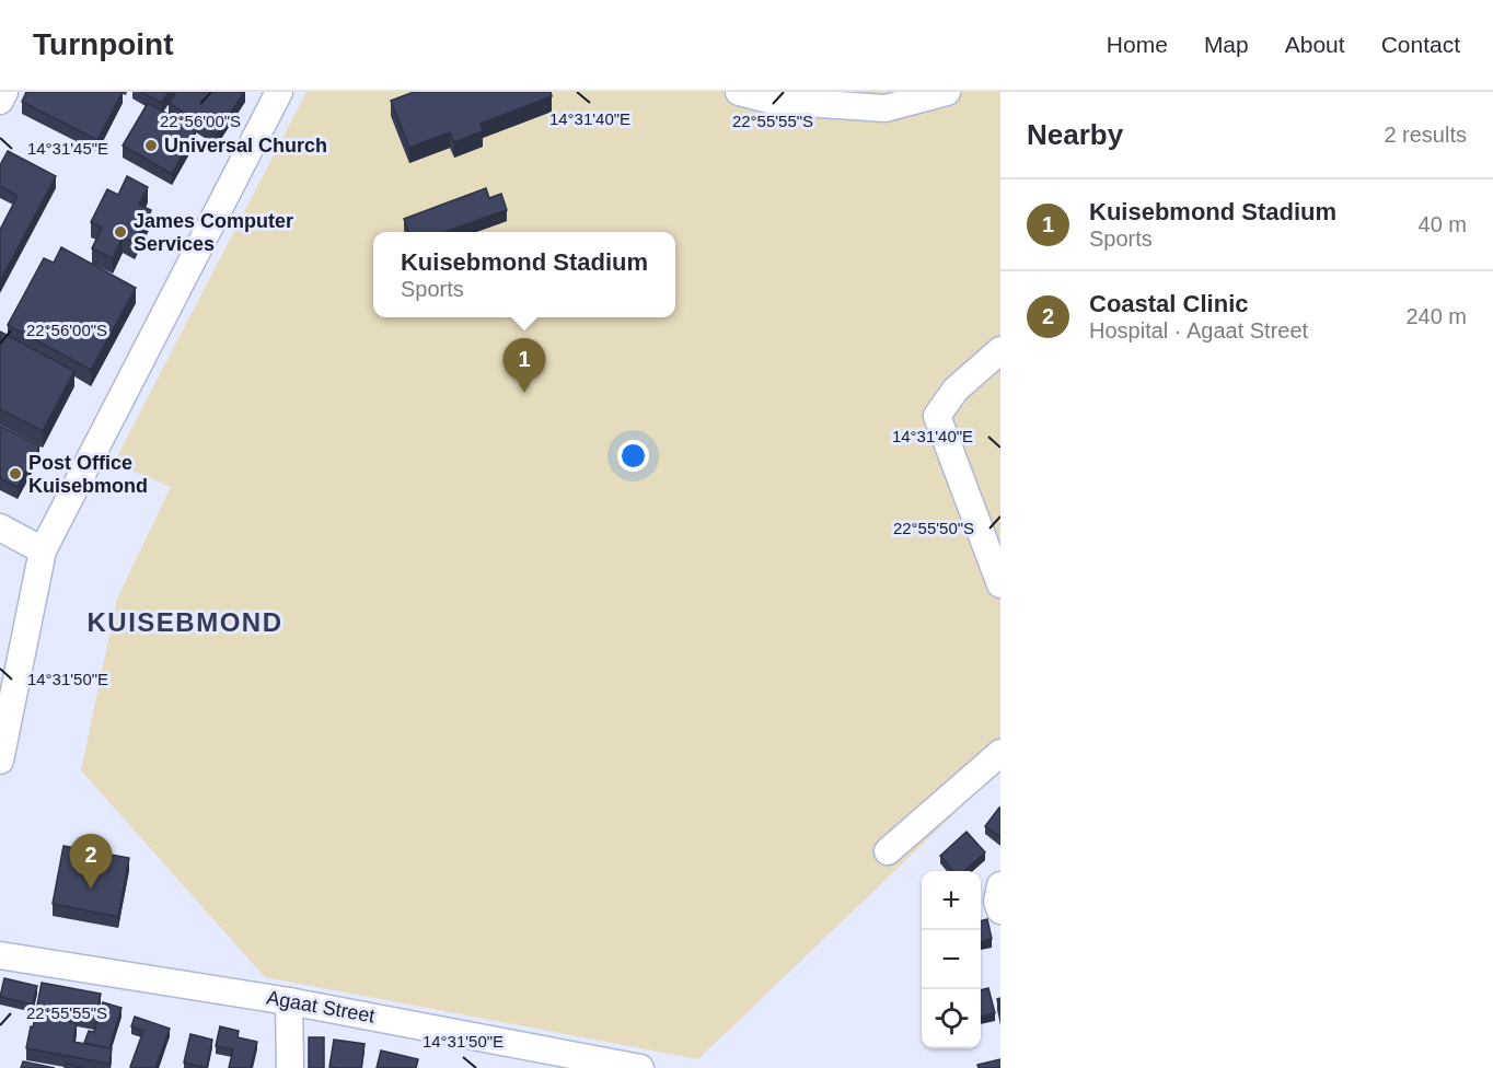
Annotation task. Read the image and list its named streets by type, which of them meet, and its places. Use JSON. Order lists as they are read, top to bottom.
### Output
{
  "streets": {
    "street": ["Agaat Street"]
  },
  "districts": ["KUISEBMOND"],
  "places": ["Universal Church", "James Computer Services", "Post Office Kuisebmond"],
  "page": {
    "header": "Turnpoint",
    "nav": [
      "Home",
      "Map",
      "About",
      "Contact"
    ],
    "heading": ["Nearby", "2 results"],
    "list": [
      {
        "mark": "1",
        "name": "Kuisebmond Stadium",
        "note": "Sports",
        "value": "40 m"
      },
      {
        "mark": "2",
        "name": "Coastal Clinic",
        "note": "Hospital · Agaat Street",
        "value": "240 m"
      }
    ],
    "popup": ["Kuisebmond Stadium", "Sports"],
    "pins": ["1", "2"],
    "map_buttons": ["+", "−"]
  },
  "coordinates": [
    "14°31'40\"E",
    "22°56'00\"S",
    "22°55'55\"S",
    "14°31'45\"E",
    "22°55'50\"S",
    "14°31'50\"E"
  ]
}
